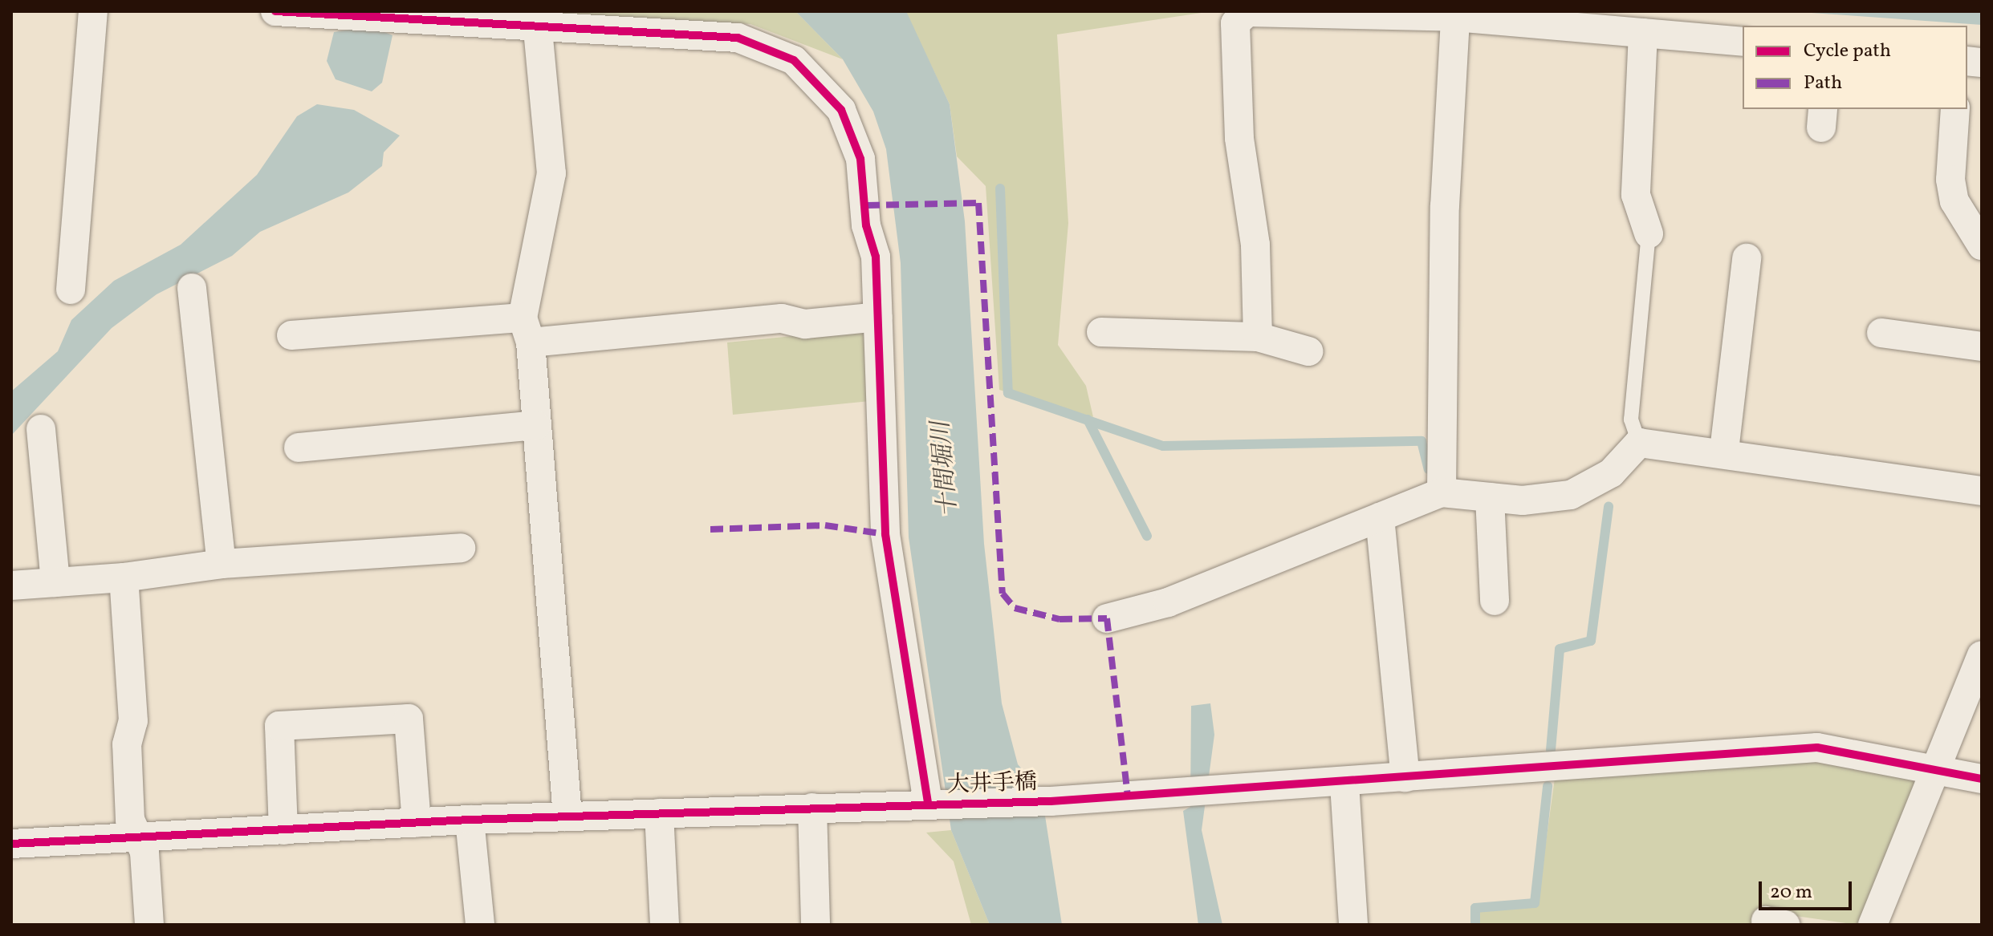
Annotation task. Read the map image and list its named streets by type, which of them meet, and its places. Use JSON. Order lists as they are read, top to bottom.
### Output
{
  "streets": {
    "street": ["大井手橋"]
  },
  "water": ["十間堀川"],
  "legend": ["Cycle path", "Path"],
  "scale_bar": "20 m"
}
